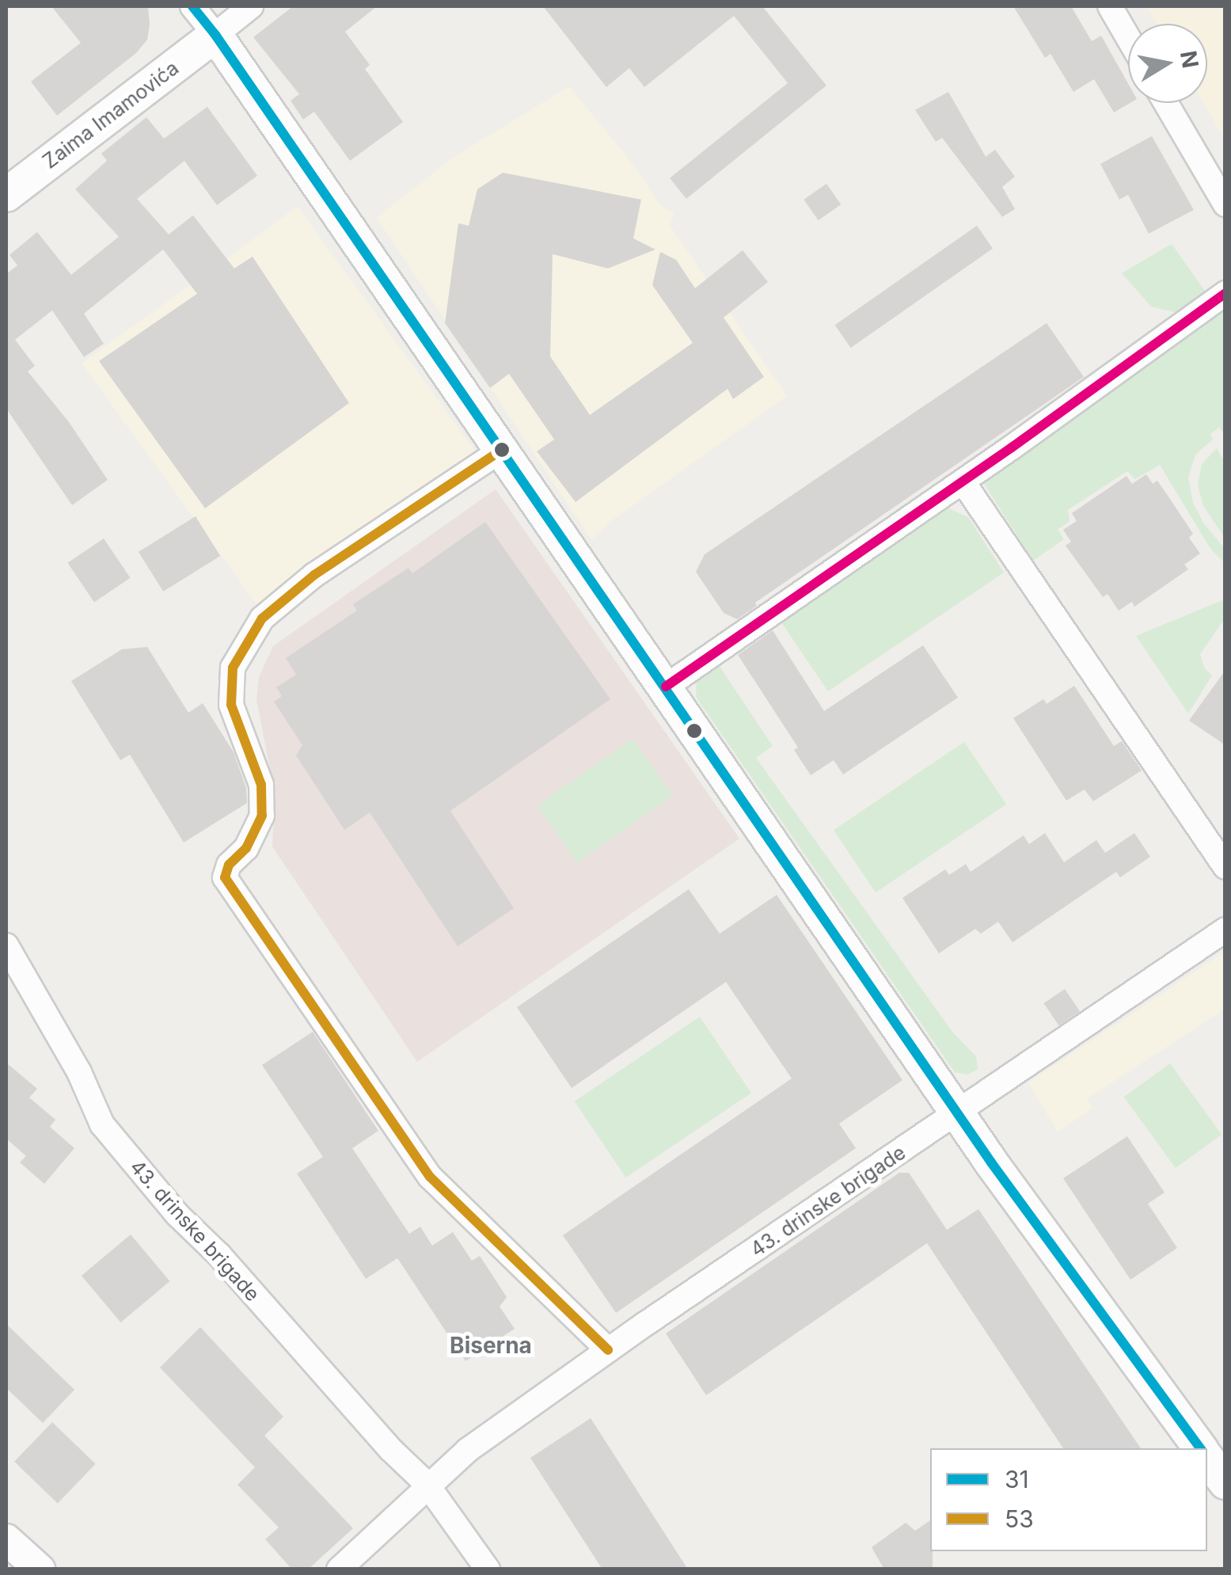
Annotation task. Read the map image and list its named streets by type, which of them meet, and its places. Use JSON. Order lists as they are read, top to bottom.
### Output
{
  "streets": {
    "main road": ["Zaima Imamovića"],
    "street": ["43. drinske brigade"]
  },
  "districts": ["Biserna"],
  "lines": ["transit line 31", "transit line 53"],
  "legend": ["31", "53"],
  "north": "right"
}
